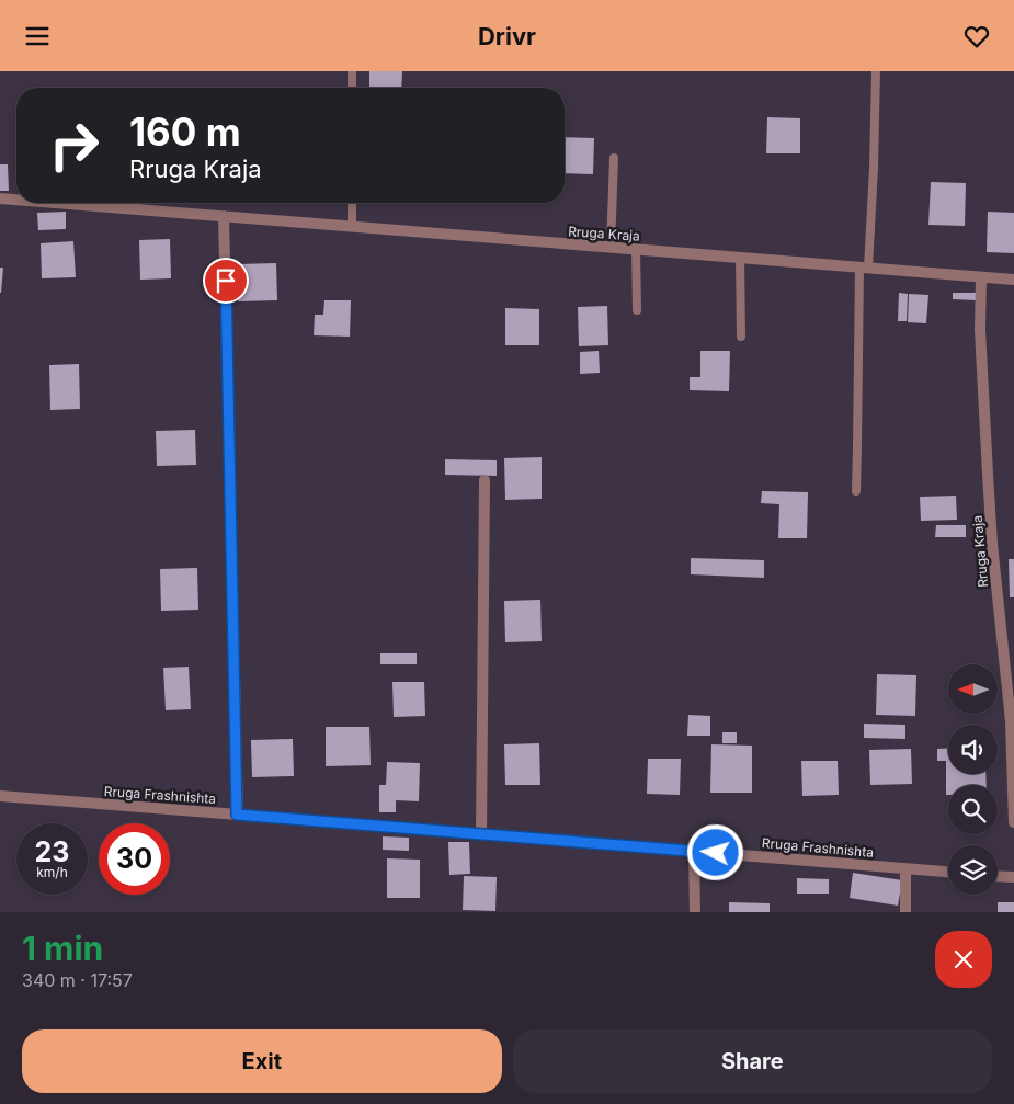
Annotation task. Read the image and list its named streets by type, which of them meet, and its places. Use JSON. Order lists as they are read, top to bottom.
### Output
{
  "streets": {
    "street": ["Rruga Kraja", "Rruga Frashnishta"]
  },
  "north": "left",
  "page": {
    "header": "Drivr",
    "turn": ["160 m", "Rruga Kraja"],
    "speed": "23 km/h",
    "limit": "30",
    "heading": ["1 min", "340 m · 17:57"],
    "buttons": ["Exit", "Share"]
  }
}
